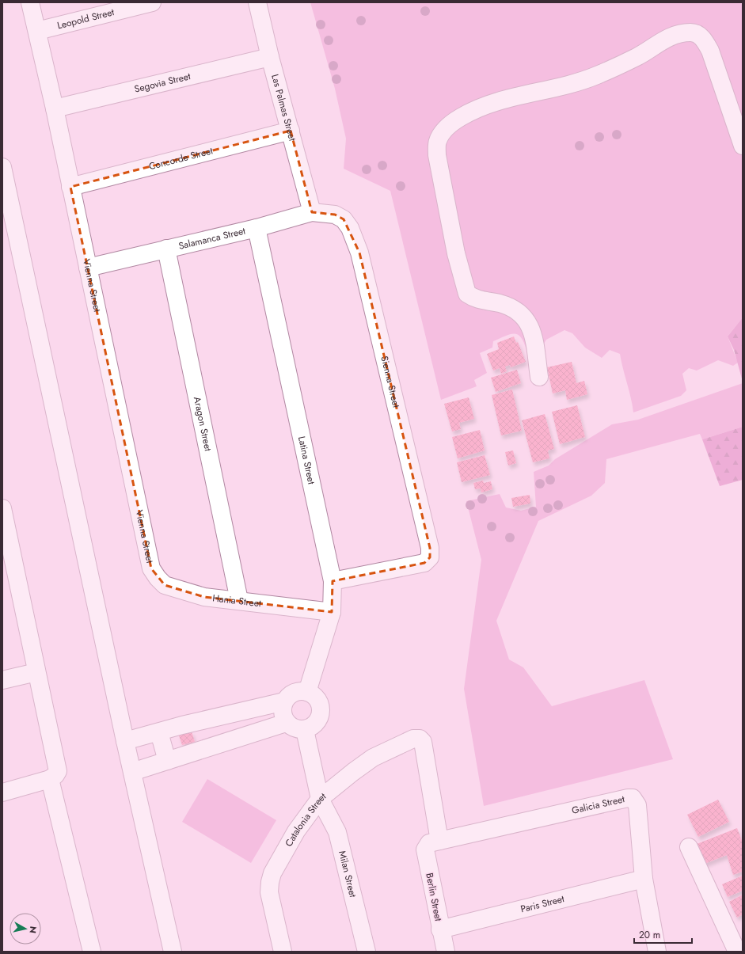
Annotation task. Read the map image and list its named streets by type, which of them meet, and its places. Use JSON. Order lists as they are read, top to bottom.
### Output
{
  "streets": {
    "street": [
      "Leopold Street",
      "Segovia Street",
      "Las Palmas Street",
      "Concorde Street",
      "Salamanca Street",
      "Vienna Street",
      "Sienna Street",
      "Aragon Street",
      "Latina Street",
      "Hania Street",
      "Galicia Street",
      "Catalonia Street",
      "Milan Street",
      "Berlin Street",
      "Paris Street"
    ]
  },
  "crossings": [
    ["Leopold Street", "Vienna Street"],
    ["Segovia Street", "Las Palmas Street"],
    ["Segovia Street", "Vienna Street"],
    ["Las Palmas Street", "Concorde Street"],
    ["Las Palmas Street", "Salamanca Street"],
    ["Concorde Street", "Vienna Street"],
    ["Salamanca Street", "Vienna Street"],
    ["Salamanca Street", "Sienna Street"],
    ["Salamanca Street", "Aragon Street"],
    ["Salamanca Street", "Latina Street"],
    ["Vienna Street", "Hania Street"],
    ["Sienna Street", "Latina Street"],
    ["Aragon Street", "Hania Street"],
    ["Latina Street", "Hania Street"],
    ["Latina Street", "Milan Street"],
    ["Galicia Street", "Berlin Street"],
    ["Galicia Street", "Paris Street"],
    ["Catalonia Street", "Milan Street"],
    ["Catalonia Street", "Berlin Street"],
    ["Berlin Street", "Paris Street"]
  ],
  "scale_bar": "20 m",
  "north": "right"
}
